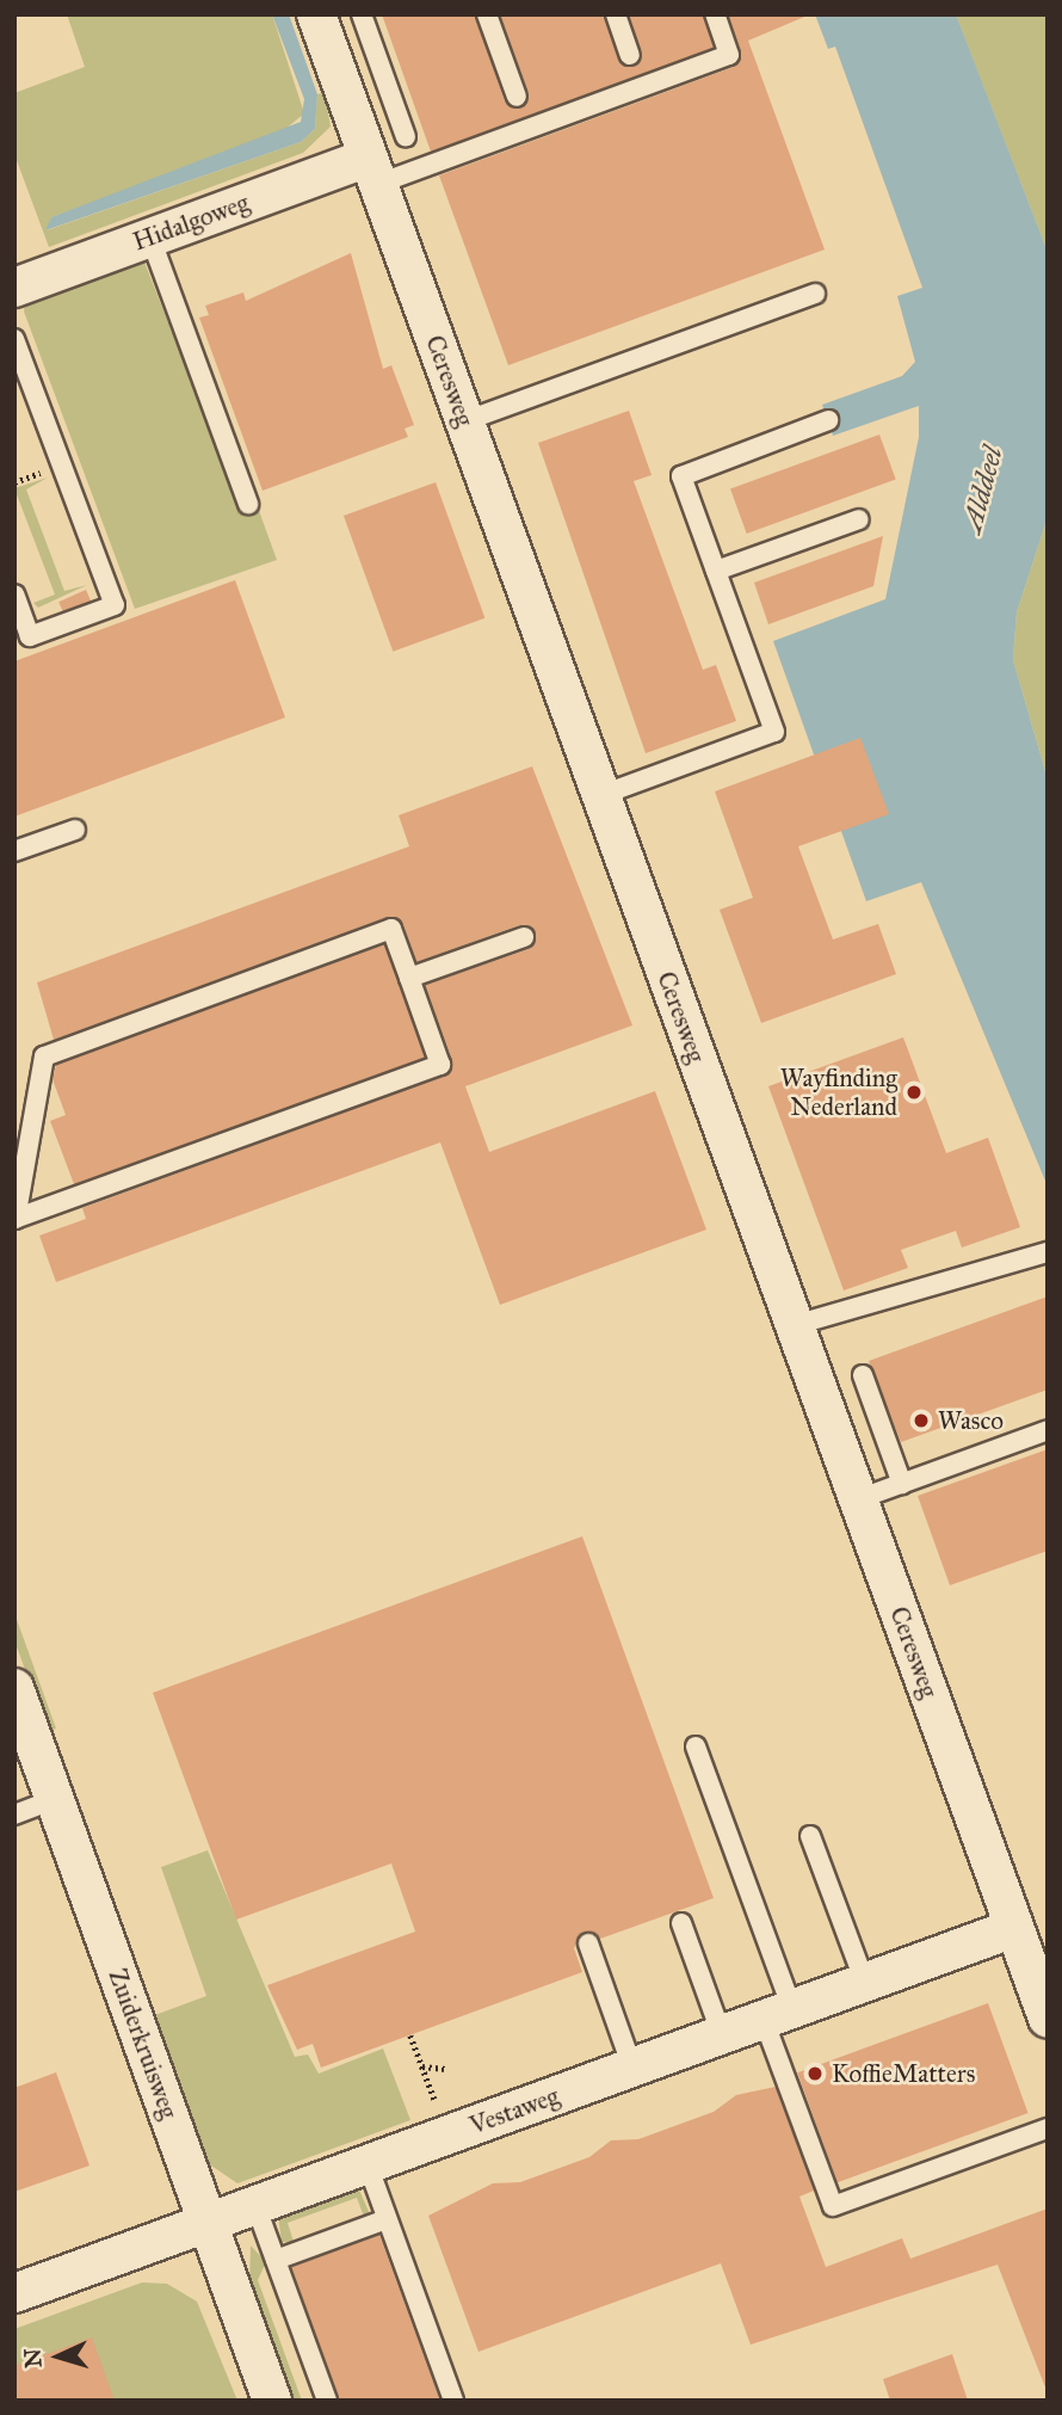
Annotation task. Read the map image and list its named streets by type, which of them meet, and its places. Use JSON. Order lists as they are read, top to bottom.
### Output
{
  "streets": {
    "street": [
      "Hidalgoweg",
      "Ceresweg",
      "Zuiderkruisweg",
      "Vestaweg"
    ]
  },
  "crossings": [
    ["Hidalgoweg", "Ceresweg"],
    ["Ceresweg", "Vestaweg"],
    ["Zuiderkruisweg", "Vestaweg"]
  ],
  "water": ["Alddeel"],
  "places": ["Wayfinding Nederland", "Wasco", "KoffieMatters"],
  "north": "left"
}
